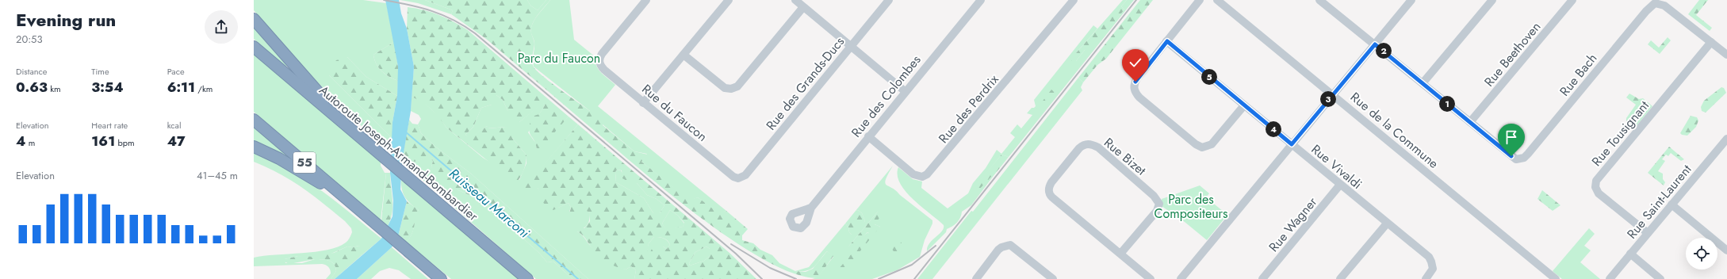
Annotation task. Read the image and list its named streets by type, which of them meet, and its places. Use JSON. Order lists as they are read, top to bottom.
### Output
{
  "streets": {
    "highway": ["Autoroute Joseph-Armand-Bombardier", "55"],
    "street": [
      "Rue Beethoven",
      "Rue Bach",
      "Rue des Grands-Ducs",
      "Rue des Colombes",
      "Rue des Perdrix",
      "Rue du Faucon",
      "Rue de la Commune",
      "Rue Tousignant",
      "Rue Bizet",
      "Rue Vivaldi",
      "Rue Saint-Laurent",
      "Rue Wagner"
    ]
  },
  "crossings": [
    ["Rue Beethoven", "Rue Bach"],
    ["Rue Bach", "Rue Tousignant"],
    ["Rue des Grands-Ducs", "Rue du Faucon"],
    ["Rue des Colombes", "Rue des Perdrix"],
    ["Rue Tousignant", "Rue Saint-Laurent"],
    ["Rue Vivaldi", "Rue Wagner"]
  ],
  "water": ["Ruisseau Marconi"],
  "parks": ["Parc du Faucon", "Parc des Compositeurs"],
  "page": {
    "heading": ["Evening run", "20:53"],
    "pins": [
      "2",
      "5",
      "3",
      "1",
      "4"
    ],
    "stats": [
      ["Distance", "0.63 km"],
      ["Time", "3:54"],
      ["Pace", "6:11 /km"],
      ["Elevation", "4 m"],
      ["Heart rate", "161 bpm"],
      ["kcal", "47"]
    ],
    "chart": ["Elevation", "41–45 m"]
  }
}
